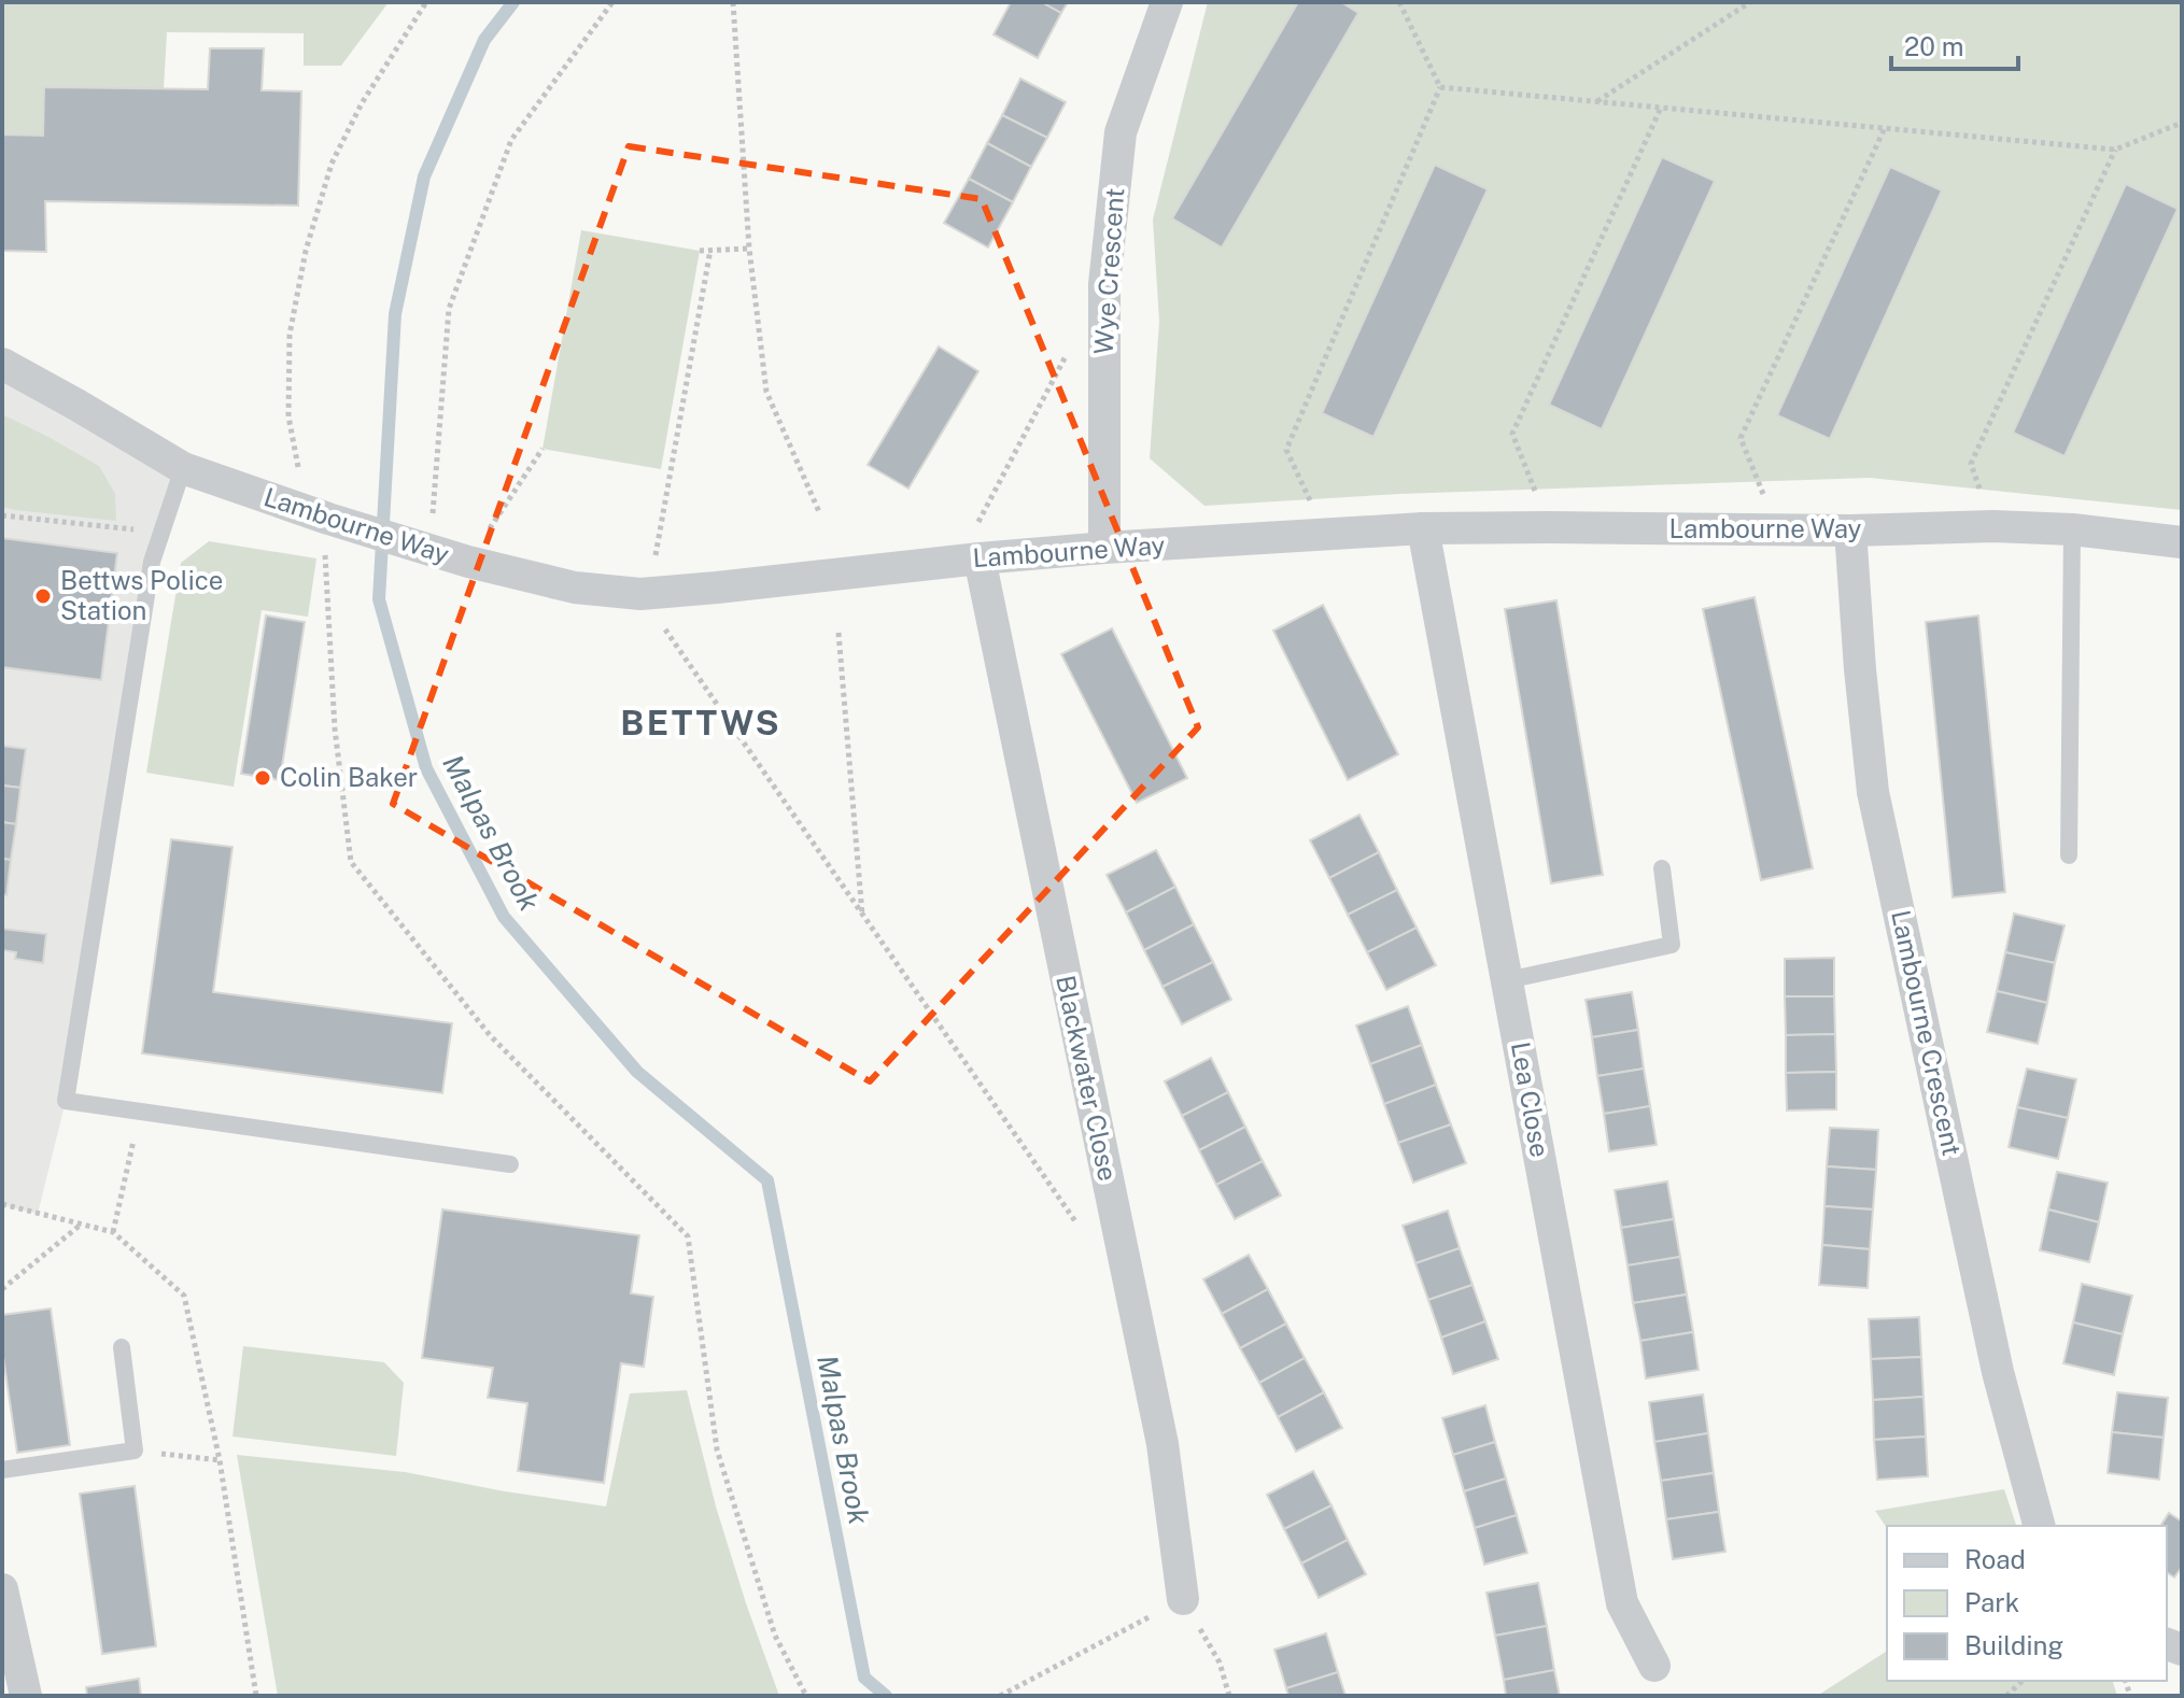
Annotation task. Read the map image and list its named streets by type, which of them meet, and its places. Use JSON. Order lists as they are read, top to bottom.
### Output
{
  "streets": {
    "street": [
      "Wye Crescent",
      "Lambourne Way",
      "Lambourne Crescent",
      "Blackwater Close",
      "Lea Close"
    ]
  },
  "crossings": [
    ["Wye Crescent", "Lambourne Way"],
    ["Lambourne Way", "Lambourne Crescent"],
    ["Lambourne Way", "Blackwater Close"],
    ["Lambourne Way", "Lea Close"]
  ],
  "districts": ["BETTWS"],
  "water": ["Malpas Brook"],
  "places": ["Bettws Police Station", "Colin Baker"],
  "legend": ["Road", "Park", "Building"],
  "scale_bar": "20 m"
}
